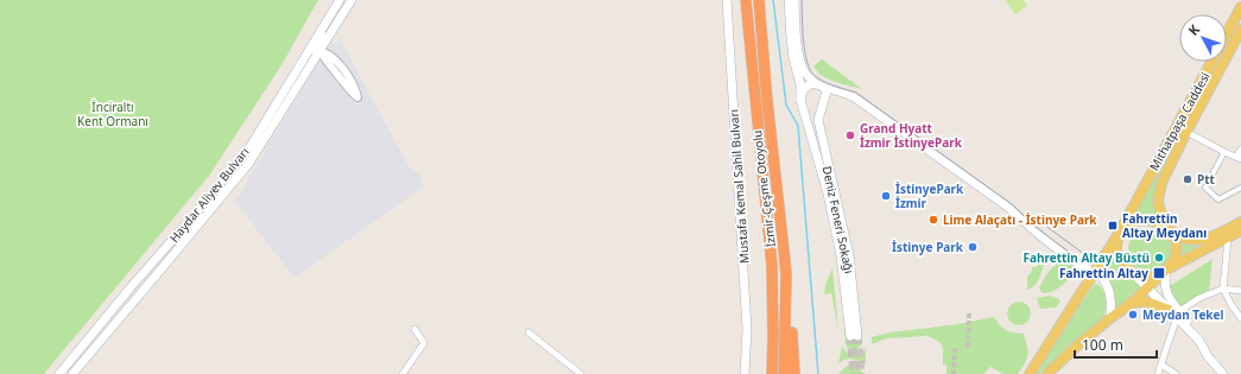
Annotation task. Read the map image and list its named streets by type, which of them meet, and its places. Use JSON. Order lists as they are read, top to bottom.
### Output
{
  "streets": {
    "highway": ["İzmir-Çeşme Otoyolu"],
    "main road": [
      "Mithatpaşa Caddesi",
      "Mustafa Kemal Sahil Bulvarı",
      "Haydar Aliyev Bulvarı",
      "Deniz Feneri Sokağı"
    ]
  },
  "parks": ["İnciraltı Kent Ormanı"],
  "places": {
    "other": [
      "Grand Hyatt İzmir İstinyePark",
      "Ptt",
      "İstinyePark İzmir",
      "Lime Alaçatı - İstinye Park",
      "İstinye Park",
      "Fahrettin Altay Büstü",
      "Meydan Tekel"
    ],
    "transit": ["Fahrettin Altay Meydanı", "Fahrettin Altay"]
  },
  "scale_bar": "100 m",
  "north": "top left"
}
